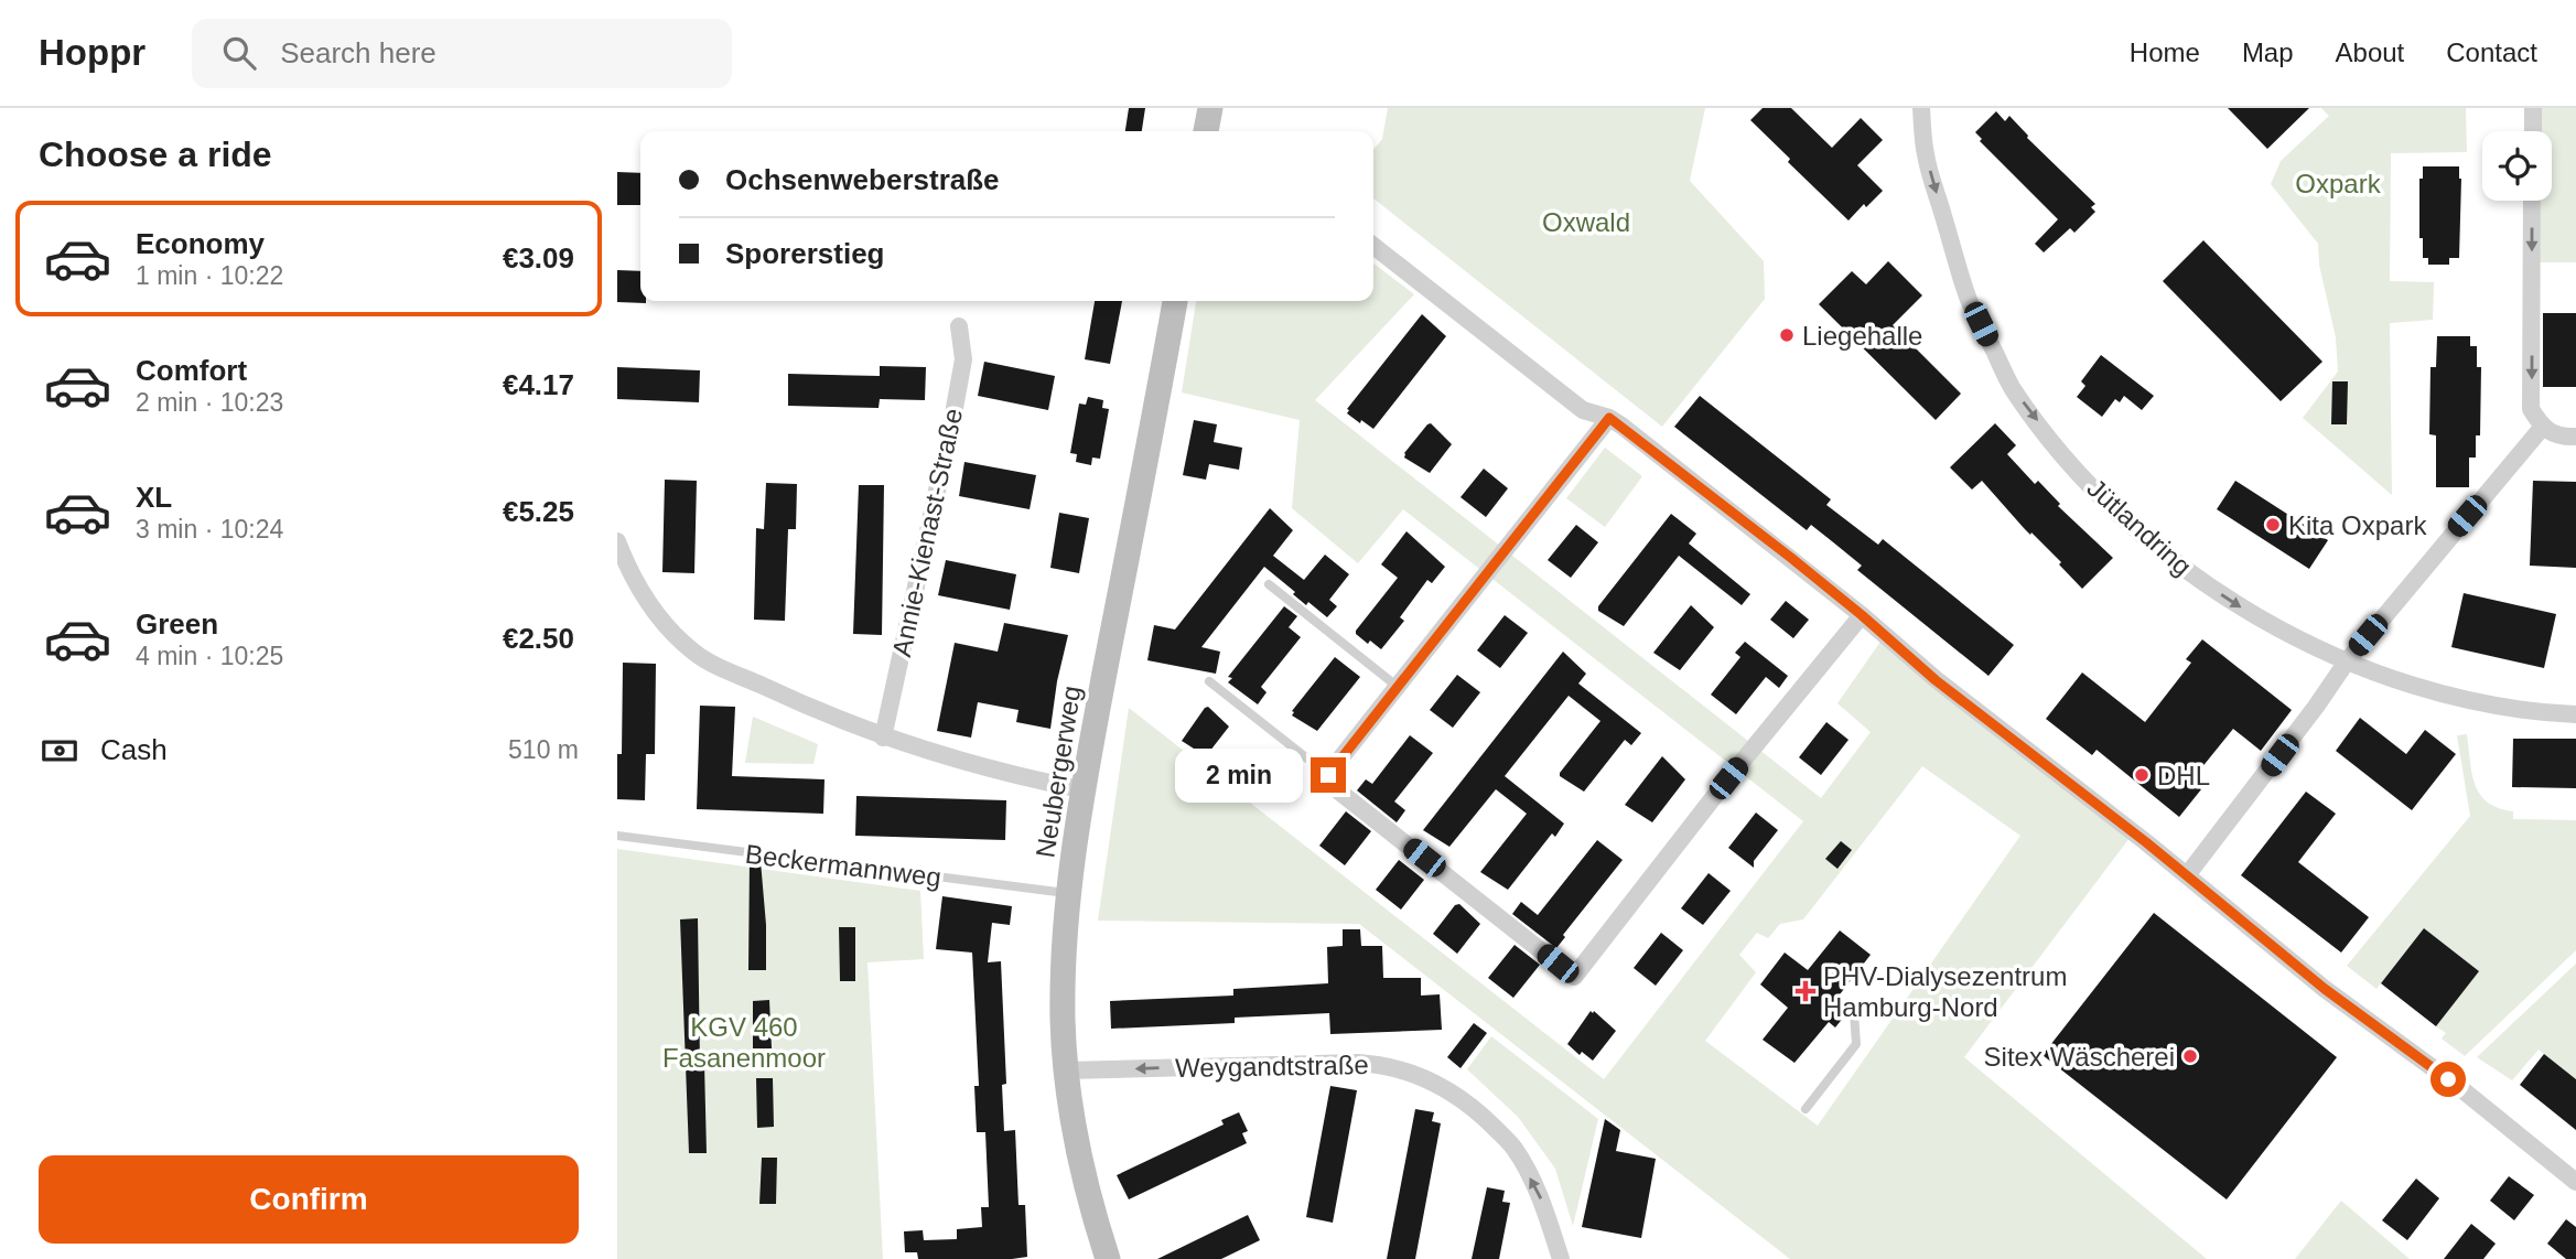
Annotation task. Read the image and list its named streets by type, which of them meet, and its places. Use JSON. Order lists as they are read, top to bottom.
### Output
{
  "streets": {
    "street": [
      "Jütlandring",
      "Annie-Kienast-Straße",
      "Neubergerweg",
      "Weygandtstraße"
    ],
    "lane": ["Beckermannweg"]
  },
  "crossings": [
    ["Neubergerweg", "Beckermannweg"],
    ["Neubergerweg", "Weygandtstraße"]
  ],
  "one_way": ["Jütlandring", "Weygandtstraße"],
  "parks": ["Oxpark", "Oxwald", "KGV 460 Fasanenmoor"],
  "places": {
    "other": [
      "Liegehalle",
      "Kita Oxpark",
      "DHL",
      "Sitex Wäscherei"
    ],
    "health": ["PHV-Dialysezentrum Hamburg-Nord"]
  },
  "page": {
    "header": "Hoppr",
    "search": "Search here",
    "nav": [
      "Home",
      "Map",
      "About",
      "Contact"
    ],
    "heading": "Choose a ride",
    "banner": ["Ochsenweberstraße", "Sporerstieg"],
    "list": [
      {
        "name": "Economy",
        "note": "1 min · 10:22",
        "value": "€3.09"
      },
      {
        "name": "Comfort",
        "note": "2 min · 10:23",
        "value": "€4.17"
      },
      {
        "name": "XL",
        "note": "3 min · 10:24",
        "value": "€5.25"
      },
      {
        "name": "Green",
        "note": "4 min · 10:25",
        "value": "€2.50"
      }
    ],
    "pay": ["Cash", "510 m"],
    "bubble": "2 min",
    "buttons": "Confirm"
  }
}
